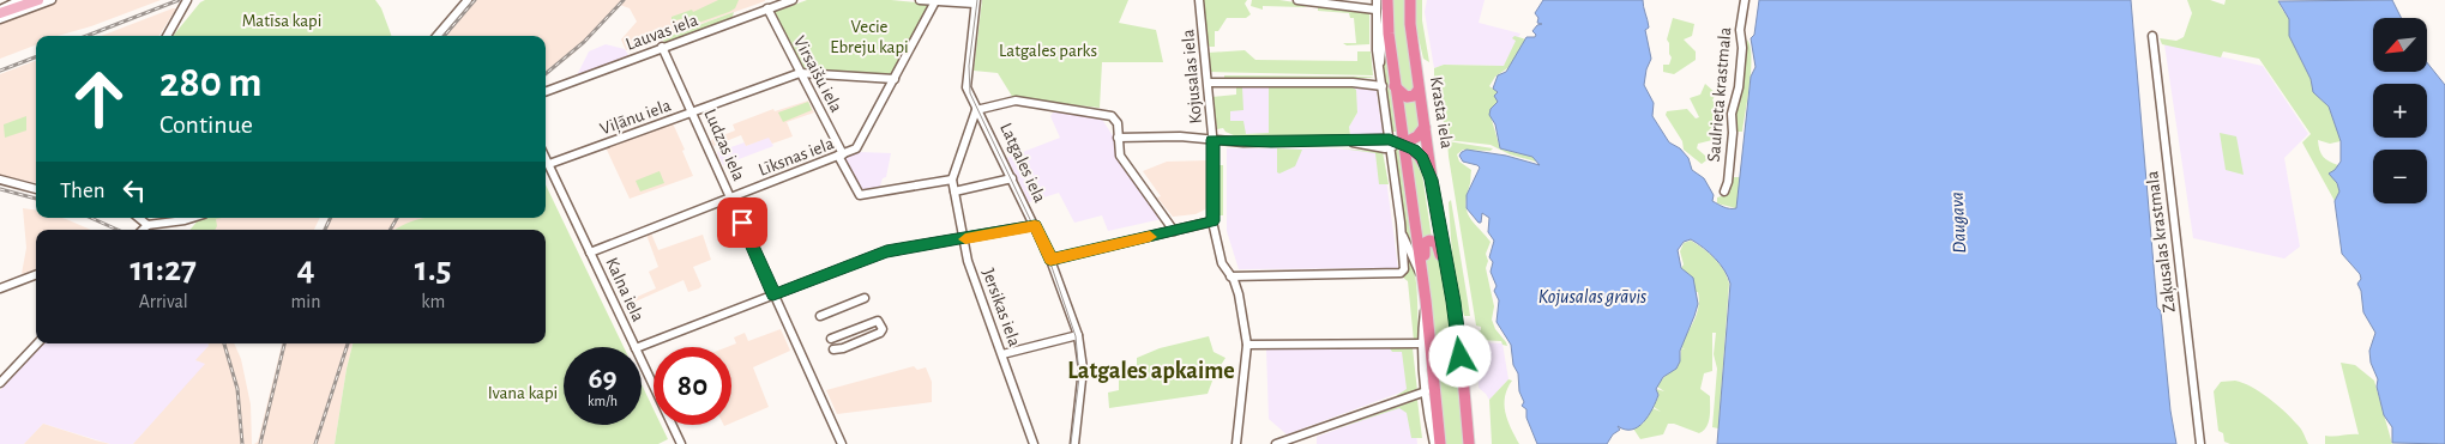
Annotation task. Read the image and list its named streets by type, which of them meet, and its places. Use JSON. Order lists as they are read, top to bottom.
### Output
{
  "streets": {
    "highway": ["Krasta iela"],
    "street": [
      "Lauvas iela",
      "Virsaišu iela",
      "Kojusalas iela",
      "Saulrieta krastmala",
      "Viļānu iela",
      "Ludzas iela",
      "Līksnas iela",
      "Latgales iela",
      "Zaķusalas krastmala",
      "Kalna iela",
      "Jersikas iela"
    ]
  },
  "crossings": [
    ["Lauvas iela", "Virsaišu iela"],
    ["Lauvas iela", "Ludzas iela"],
    ["Virsaišu iela", "Viļānu iela"],
    ["Virsaišu iela", "Līksnas iela"],
    ["Virsaišu iela", "Jersikas iela"],
    ["Viļānu iela", "Ludzas iela"],
    ["Viļānu iela", "Kalna iela"],
    ["Ludzas iela", "Līksnas iela"],
    ["Līksnas iela", "Kalna iela"]
  ],
  "districts": ["Latgales apkaime"],
  "water": ["Daugava", "Kojusalas grāvis"],
  "parks": [
    "Matīsa kapi",
    "Vecie Ebreju kapi",
    "Latgales parks",
    "Ivana kapi"
  ],
  "north": "bottom left",
  "page": {
    "map_buttons": ["+", "−"],
    "turn": ["280 m", "Continue"],
    "then": "Then",
    "eta": [
      "11:27",
      "Arrival",
      "4",
      "min",
      "1.5",
      "km"
    ],
    "speed": "69 km/h",
    "limit": "80"
  }
}
